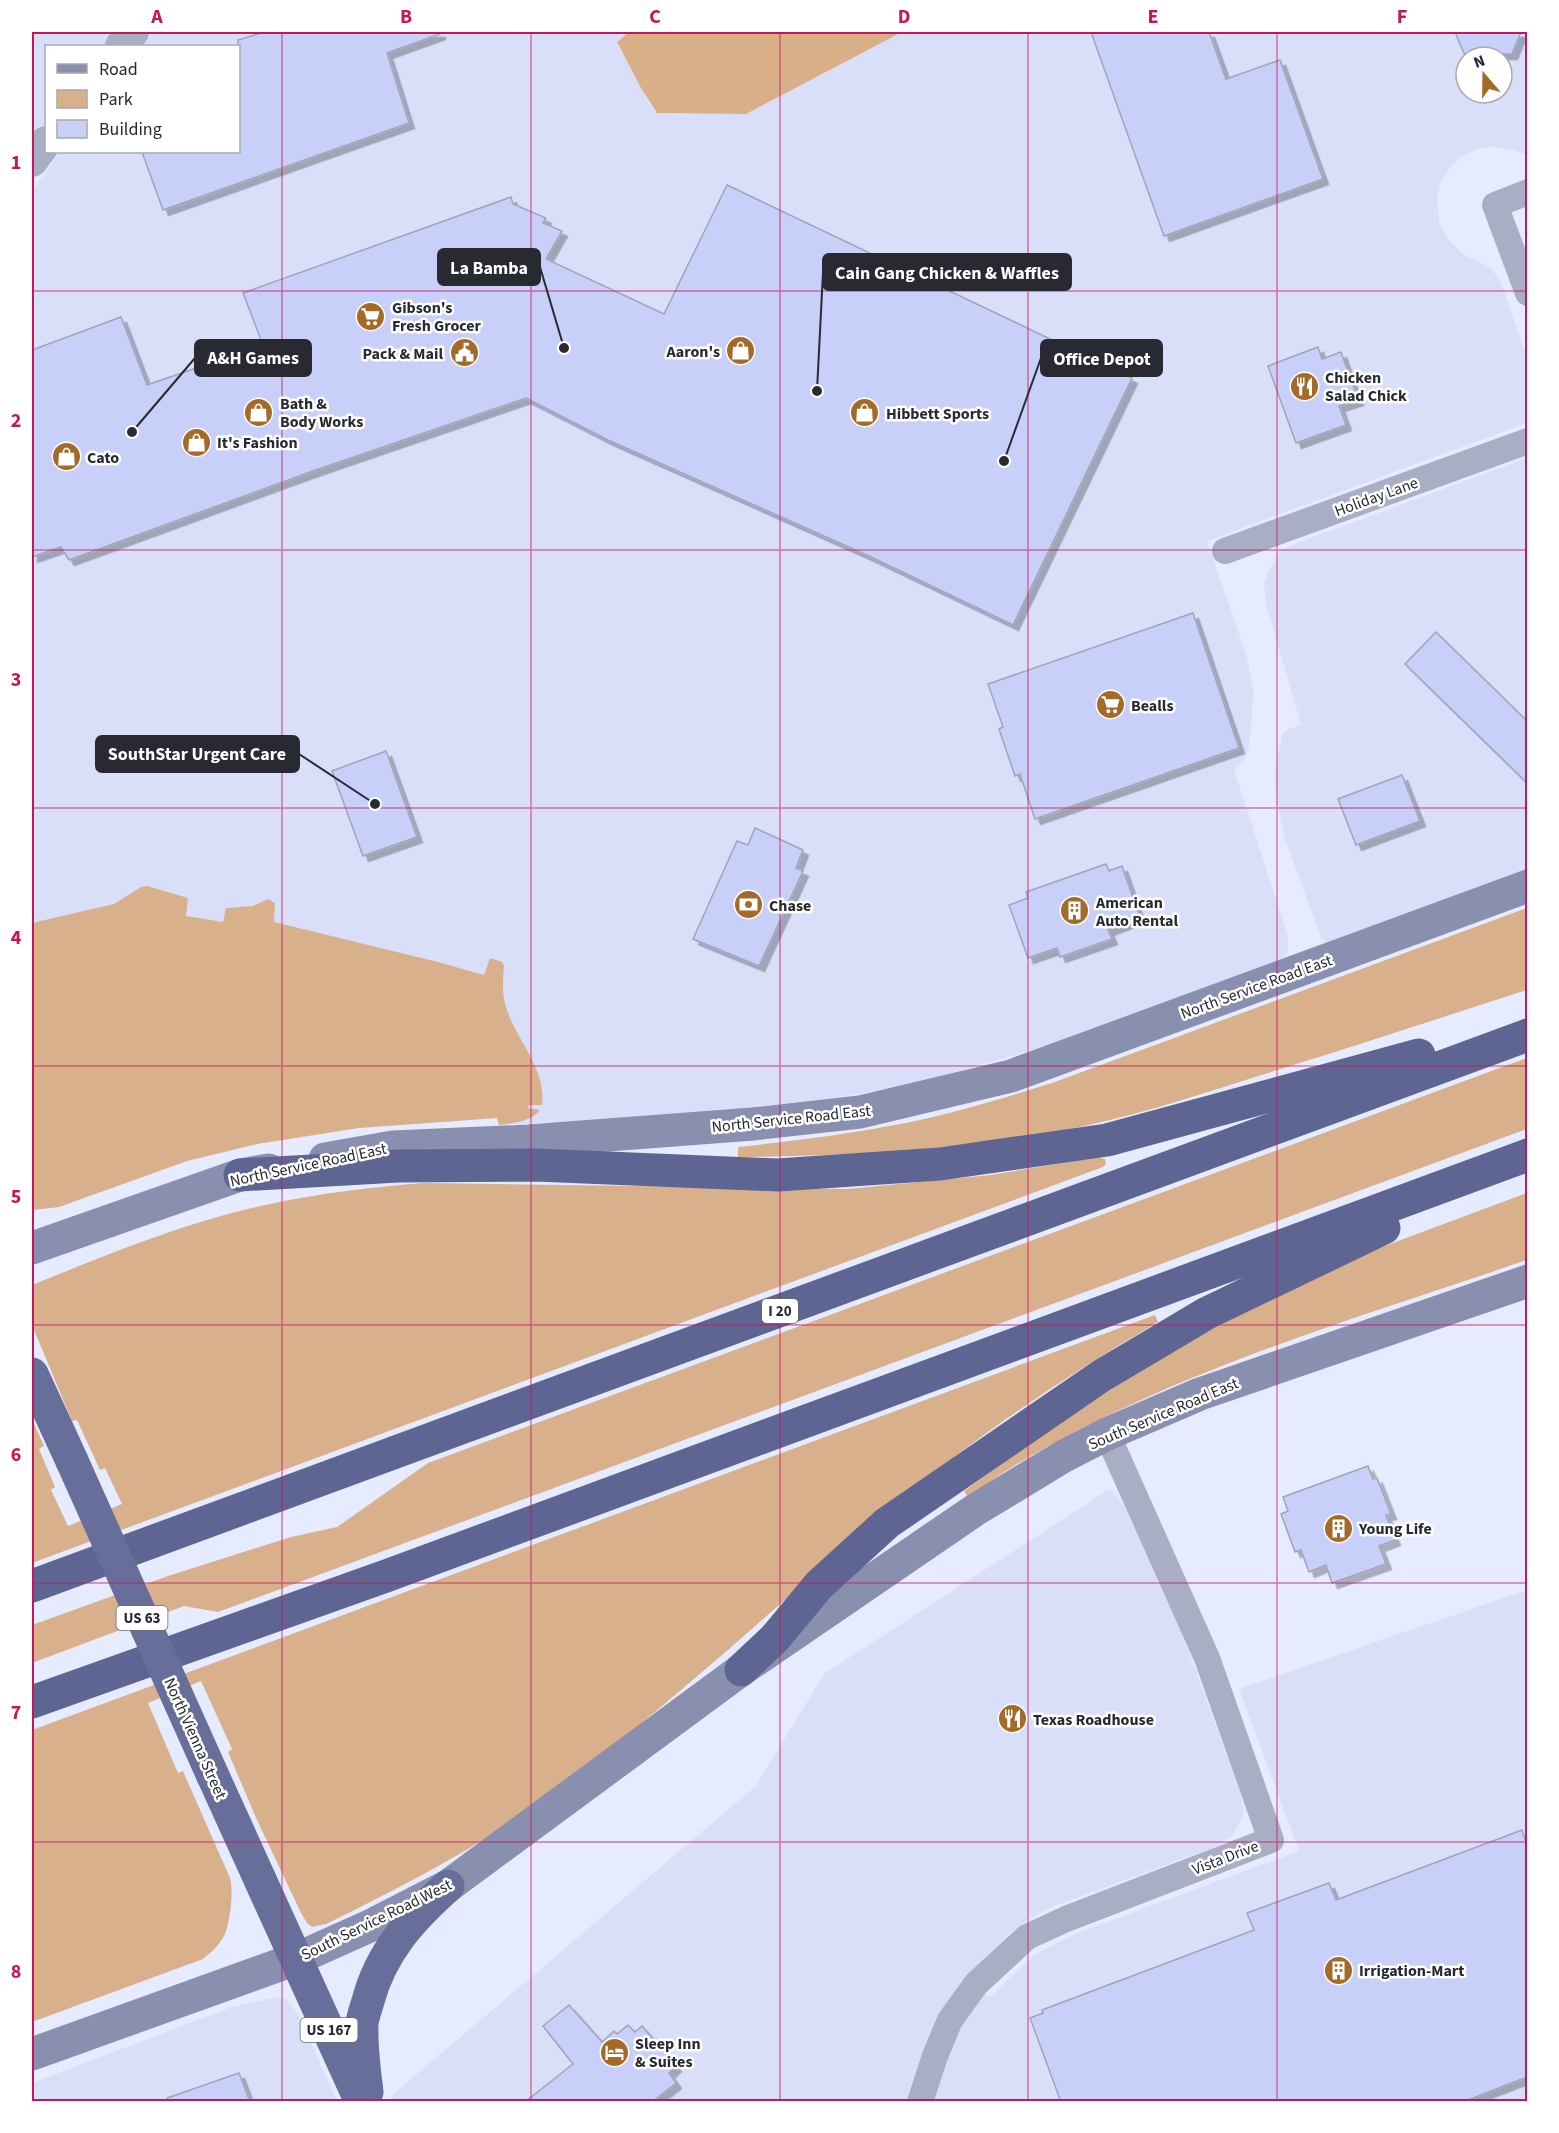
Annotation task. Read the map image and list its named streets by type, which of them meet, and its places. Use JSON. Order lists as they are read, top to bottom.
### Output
{
  "streets": {
    "highway": [
      "I 20",
      "US 63",
      "North Vienna Street",
      "US 167"
    ],
    "main road": ["North Service Road East", "South Service Road East", "South Service Road West"],
    "street": ["Holiday Lane", "Vista Drive"]
  },
  "crossings": [
    ["South Service Road East", "Vista Drive"],
    ["South Service Road East", "South Service Road West"],
    ["North Vienna Street", "South Service Road West"]
  ],
  "places": {
    "supermarket": ["Gibson's Fresh Grocer", "Bealls"],
    "other": [
      "La Bamba",
      "Cain Gang Chicken & Waffles",
      "A&H Games",
      "Office Depot",
      "SouthStar Urgent Care"
    ],
    "shop": [
      "Aaron's",
      "Bath & Body Works",
      "Hibbett Sports",
      "It's Fashion",
      "Cato"
    ],
    "public building": ["Pack & Mail"],
    "restaurant": ["Chicken Salad Chick", "Texas Roadhouse"],
    "bank": ["Chase"],
    "building": ["American Auto Rental", "Young Life", "Irrigation-Mart"],
    "hotel": ["Sleep Inn & Suites"]
  },
  "legend": ["Road", "Park", "Building"],
  "north": "top",
  "grid": {
    "columns": [
      "A",
      "B",
      "C",
      "D",
      "E",
      "F"
    ],
    "rows": [
      "1",
      "2",
      "3",
      "4",
      "5",
      "6",
      "7",
      "8"
    ]
  }
}
